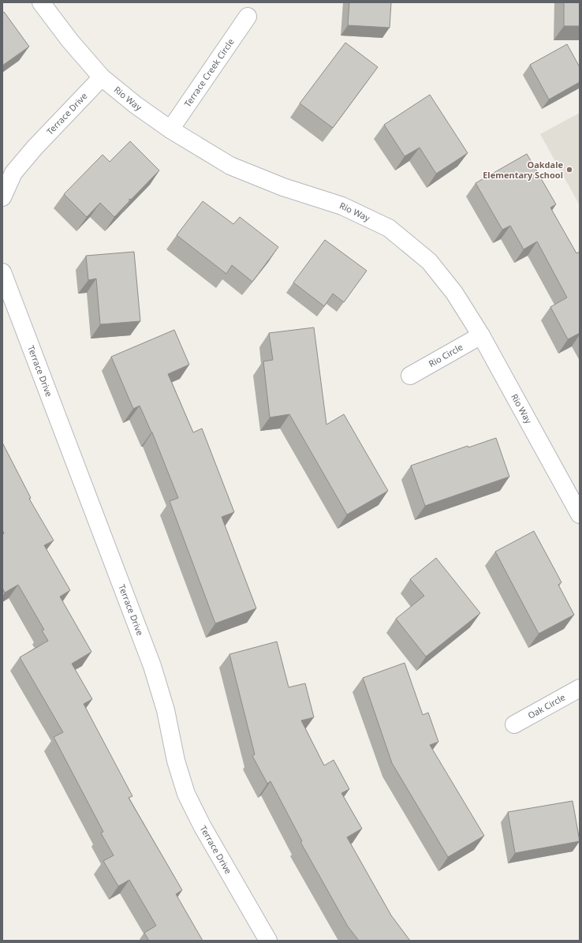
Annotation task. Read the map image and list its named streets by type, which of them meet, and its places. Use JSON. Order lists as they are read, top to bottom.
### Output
{
  "streets": {
    "street": [
      "Terrace Creek Circle",
      "Rio Way",
      "Terrace Drive",
      "Rio Circle",
      "Oak Circle"
    ]
  },
  "crossings": [
    ["Terrace Creek Circle", "Rio Way"],
    ["Rio Way", "Terrace Drive"],
    ["Rio Way", "Rio Circle"]
  ],
  "places": ["Oakdale Elementary School"]
}
